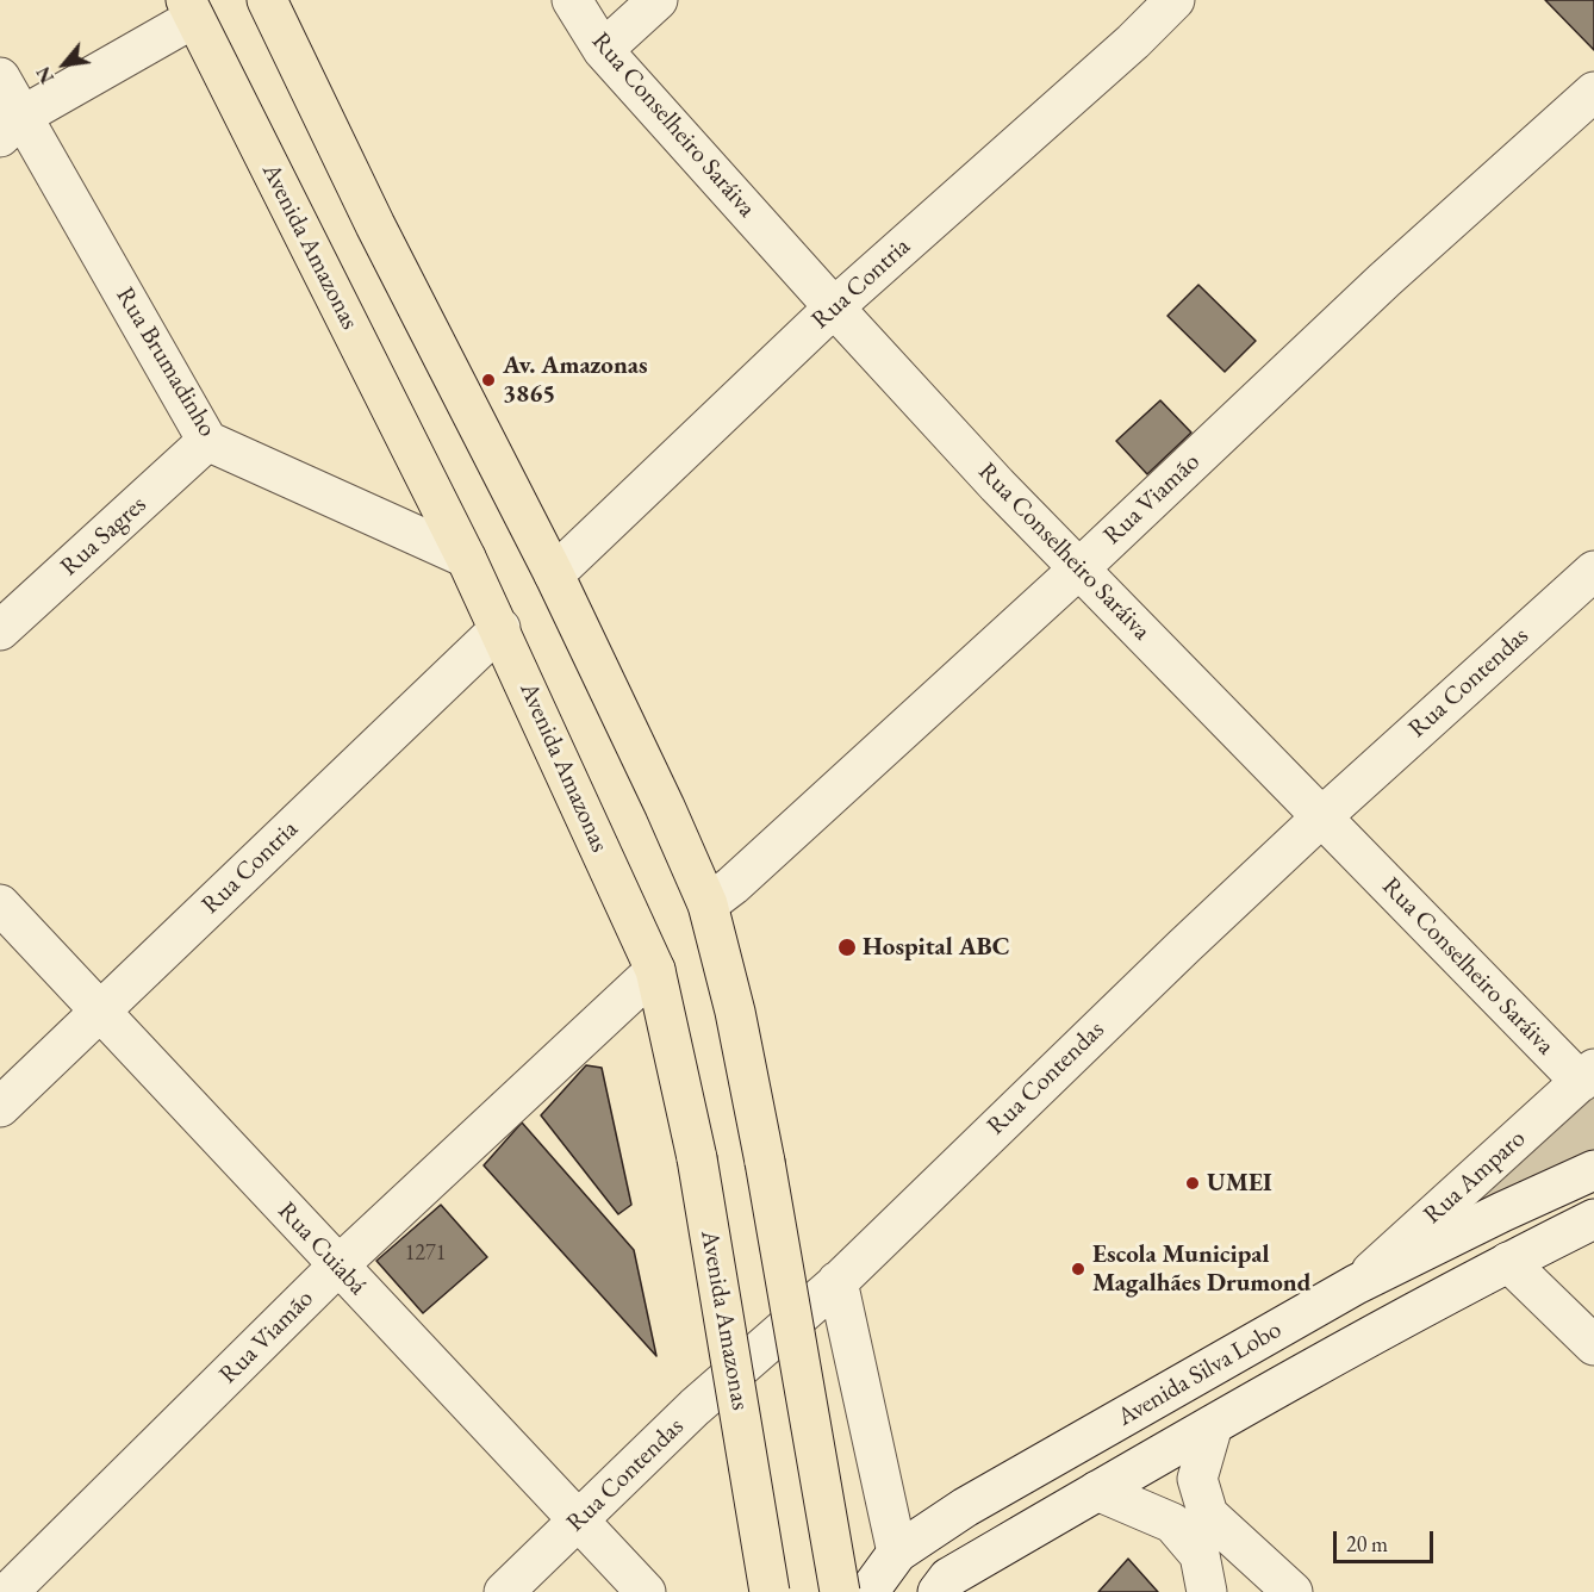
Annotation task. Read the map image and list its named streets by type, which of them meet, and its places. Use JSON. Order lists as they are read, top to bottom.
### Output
{
  "streets": {
    "main road": ["Avenida Amazonas"],
    "street": [
      "Rua Conselheiro Saráiva",
      "Rua Contria",
      "Rua Brumadinho",
      "Rua Viamão",
      "Rua Sagres",
      "Rua Contendas",
      "Rua Amparo",
      "Rua Cuiabá",
      "Avenida Silva Lobo"
    ]
  },
  "crossings": [
    ["Rua Conselheiro Saráiva", "Rua Contria"],
    ["Rua Conselheiro Saráiva", "Rua Viamão"],
    ["Rua Conselheiro Saráiva", "Rua Contendas"],
    ["Rua Conselheiro Saráiva", "Rua Amparo"],
    ["Avenida Amazonas", "Rua Contria"],
    ["Avenida Amazonas", "Rua Brumadinho"],
    ["Avenida Amazonas", "Rua Viamão"],
    ["Rua Contria", "Rua Cuiabá"],
    ["Rua Brumadinho", "Rua Sagres"],
    ["Rua Viamão", "Rua Cuiabá"],
    ["Rua Contendas", "Rua Cuiabá"],
    ["Rua Amparo", "Avenida Silva Lobo"]
  ],
  "places": [
    "Av. Amazonas 3865",
    "Hospital ABC",
    "UMEI",
    "Escola Municipal Magalhães Drumond"
  ],
  "house_numbers": ["1271"],
  "scale_bar": "20 m",
  "north": "bottom left"
}
